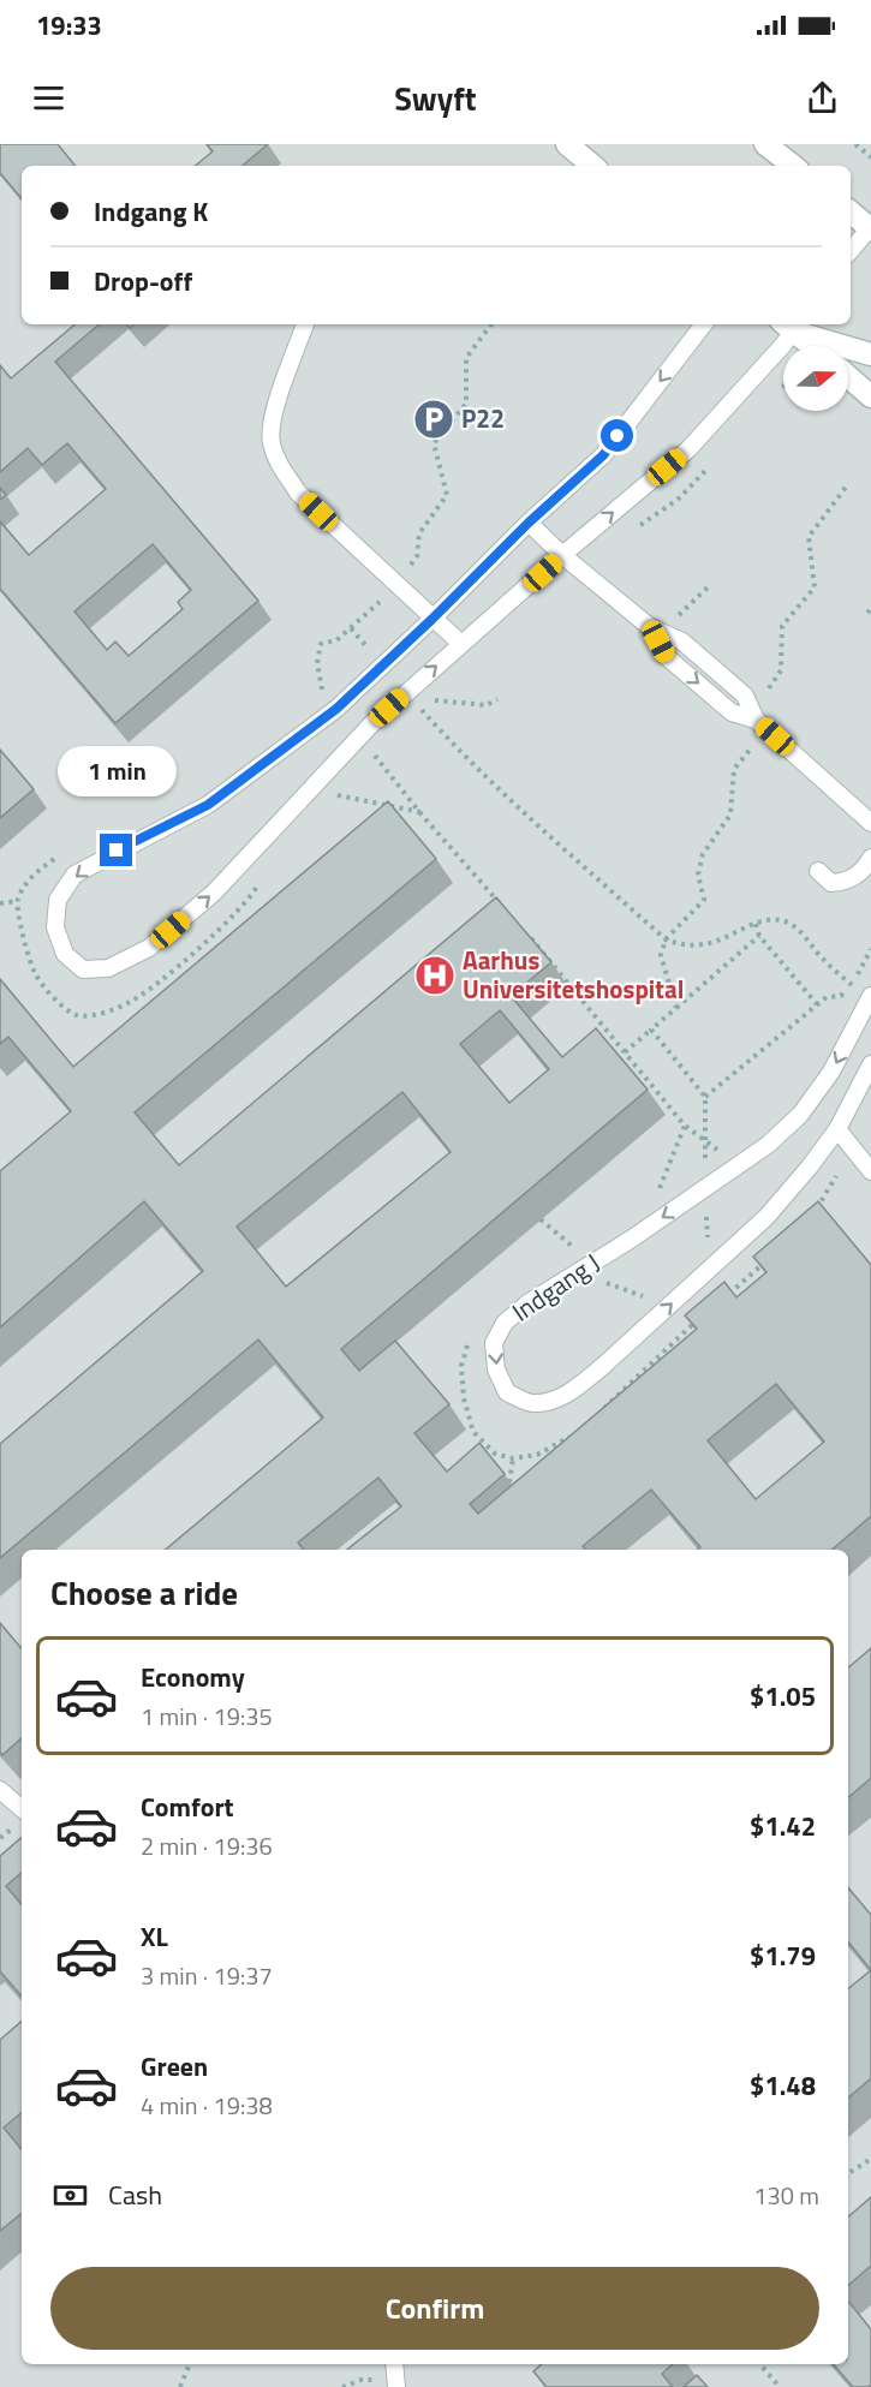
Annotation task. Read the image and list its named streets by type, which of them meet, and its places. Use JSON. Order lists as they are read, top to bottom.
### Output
{
  "streets": {
    "lane": ["Indgang J"]
  },
  "places": {
    "parking": ["P22"],
    "hospital": ["Aarhus Universitetshospital"]
  },
  "north": "right",
  "page": {
    "status": "19:33",
    "header": "Swyft",
    "banner": ["Indgang K", "Drop-off"],
    "bubble": "1 min",
    "heading": "Choose a ride",
    "list": [
      {
        "name": "Economy",
        "note": "1 min · 19:35",
        "value": "$1.05"
      },
      {
        "name": "Comfort",
        "note": "2 min · 19:36",
        "value": "$1.42"
      },
      {
        "name": "XL",
        "note": "3 min · 19:37",
        "value": "$1.79"
      },
      {
        "name": "Green",
        "note": "4 min · 19:38",
        "value": "$1.48"
      }
    ],
    "pay": ["Cash", "130 m"],
    "buttons": "Confirm"
  }
}
